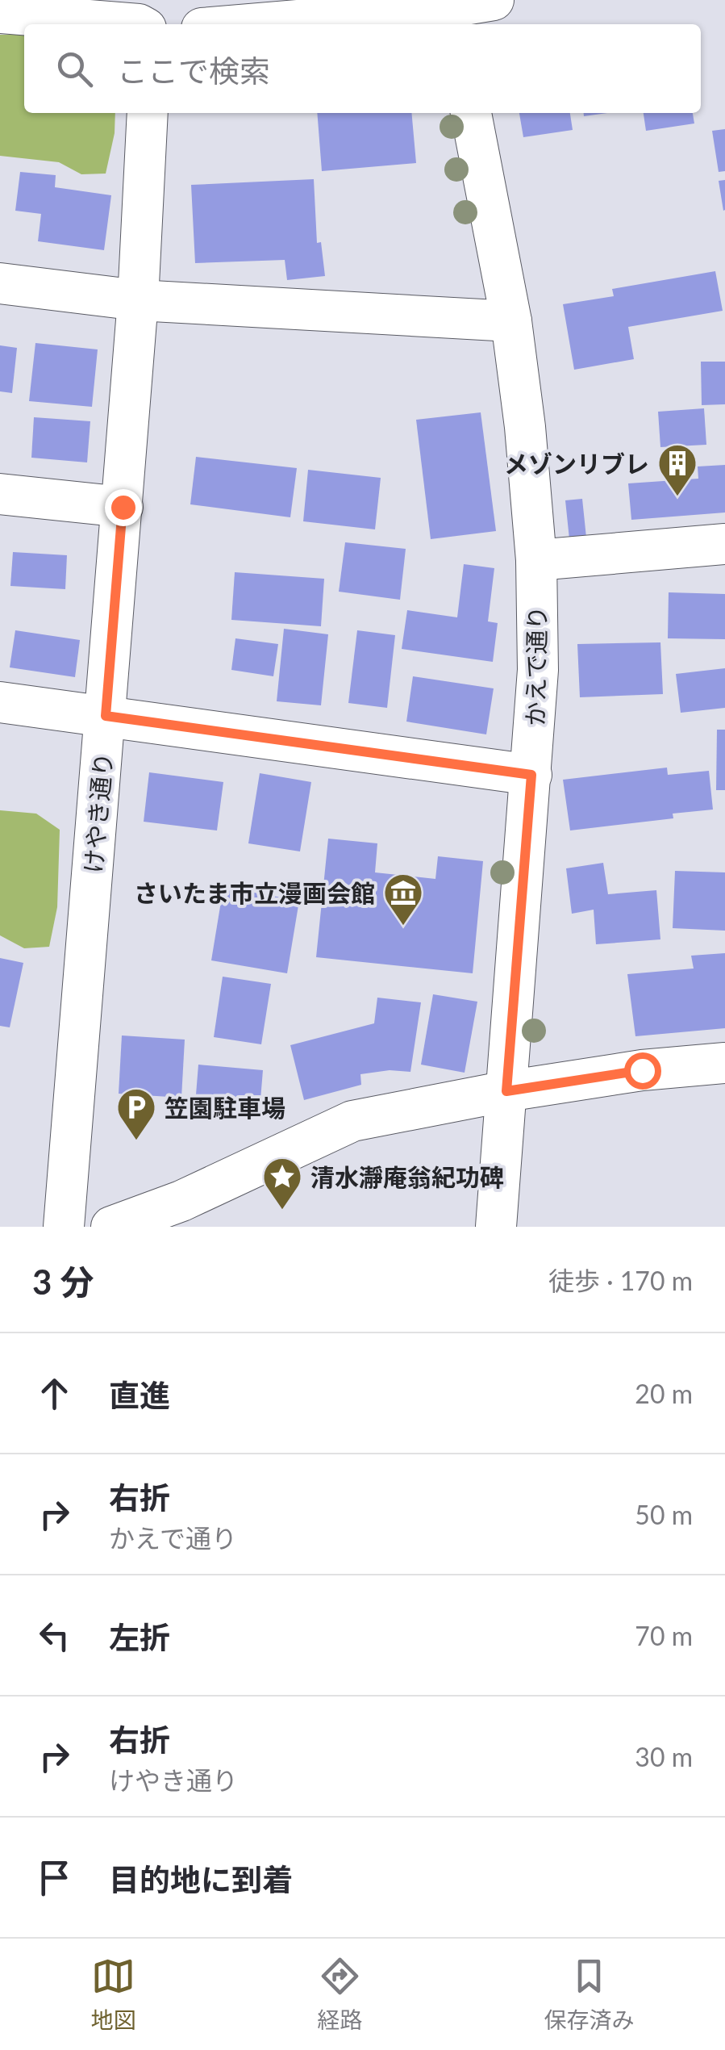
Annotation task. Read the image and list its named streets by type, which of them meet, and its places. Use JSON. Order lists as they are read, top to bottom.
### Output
{
  "streets": {
    "street": ["かえで通り", "けやき通り"]
  },
  "places": {
    "building": ["メゾンリブレ"],
    "museum": ["さいたま市立漫画会館"],
    "parking": ["笠園駐車場"],
    "place": ["清水瀞庵翁紀功碑"]
  },
  "page": {
    "search": "ここで検索",
    "heading": ["3 分", "徒歩 · 170 m"],
    "list": [
      ["直進", "20 m"],
      ["右折", "かえで通り", "50 m"],
      ["左折", "70 m"],
      ["右折", "けやき通り", "30 m"],
      "目的地に到着"
    ],
    "nav": ["地図", "経路", "保存済み"]
  }
}
